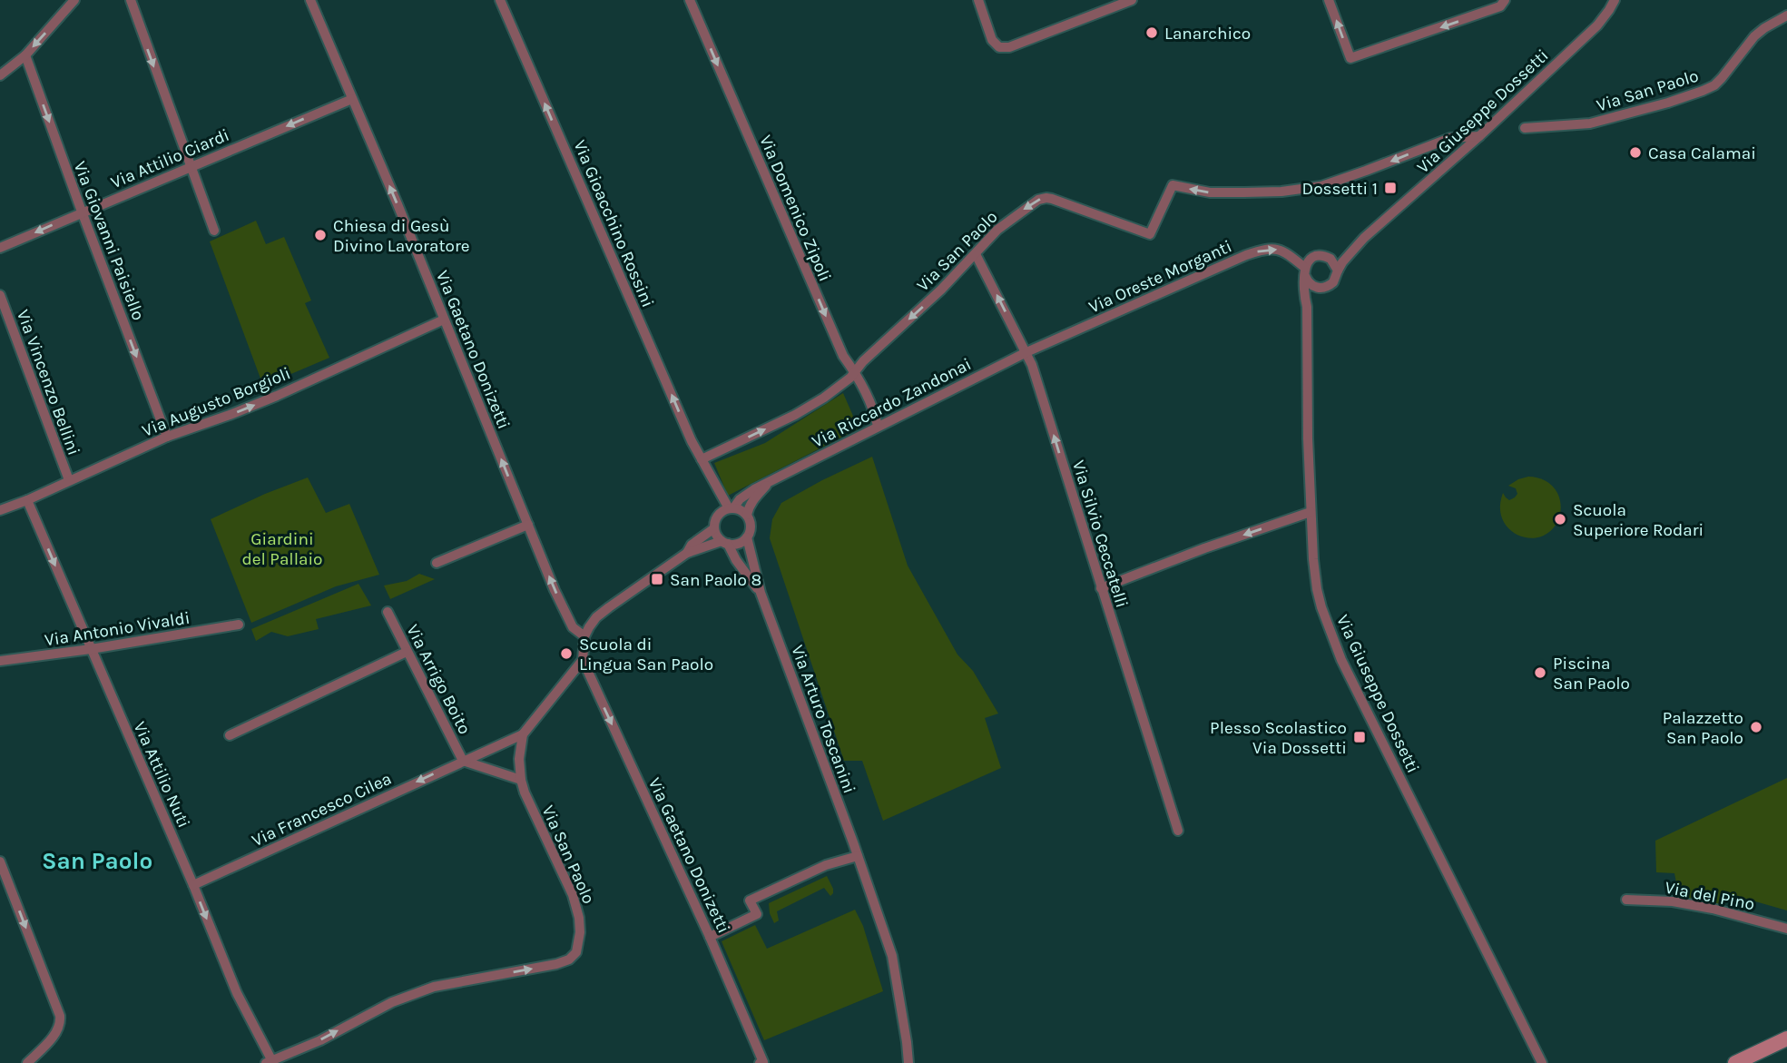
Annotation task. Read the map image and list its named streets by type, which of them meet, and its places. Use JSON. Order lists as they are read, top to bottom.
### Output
{
  "streets": {
    "street": [
      "Via San Paolo",
      "Via Giuseppe Dossetti",
      "Via Attilio Ciardi",
      "Via Domenico Zipoli",
      "Via Gioacchino Rossini",
      "Via Giovanni Paisiello",
      "Via Oreste Morganti",
      "Via Gaetano Donizetti",
      "Via Vincenzo Bellini",
      "Via Augusto Borgioli",
      "Via Riccardo Zandonai",
      "Via Silvio Ceccatelli",
      "Via Antonio Vivaldi",
      "Via Arrigo Boito",
      "Via Arturo Toscanini",
      "Via Attilio Nuti",
      "Via Francesco Cilea",
      "Via del Pino"
    ]
  },
  "crossings": [
    ["Via San Paolo", "Via Giuseppe Dossetti"],
    ["Via San Paolo", "Via Domenico Zipoli"],
    ["Via San Paolo", "Via Gioacchino Rossini"],
    ["Via San Paolo", "Via Silvio Ceccatelli"],
    ["Via San Paolo", "Via Attilio Nuti"],
    ["Via San Paolo", "Via Francesco Cilea"],
    ["Via Giuseppe Dossetti", "Via Oreste Morganti"],
    ["Via Attilio Ciardi", "Via Giovanni Paisiello"],
    ["Via Attilio Ciardi", "Via Gaetano Donizetti"],
    ["Via Domenico Zipoli", "Via Riccardo Zandonai"],
    ["Via Giovanni Paisiello", "Via Augusto Borgioli"],
    ["Via Oreste Morganti", "Via Riccardo Zandonai"],
    ["Via Oreste Morganti", "Via Silvio Ceccatelli"],
    ["Via Gaetano Donizetti", "Via Augusto Borgioli"],
    ["Via Vincenzo Bellini", "Via Augusto Borgioli"],
    ["Via Augusto Borgioli", "Via Attilio Nuti"],
    ["Via Riccardo Zandonai", "Via Silvio Ceccatelli"],
    ["Via Riccardo Zandonai", "Via Arturo Toscanini"],
    ["Via Antonio Vivaldi", "Via Attilio Nuti"],
    ["Via Arrigo Boito", "Via Francesco Cilea"],
    ["Via Attilio Nuti", "Via Francesco Cilea"]
  ],
  "one_way": [
    "Via Attilio Ciardi",
    "Via Domenico Zipoli",
    "Via Gioacchino Rossini",
    "Via Giovanni Paisiello",
    "Via Oreste Morganti",
    "Via Augusto Borgioli",
    "Via Silvio Ceccatelli",
    "Via Attilio Nuti",
    "Via Francesco Cilea"
  ],
  "districts": ["San Paolo"],
  "parks": ["Giardini del Pallaio"],
  "places": {
    "other": [
      "Lanarchico",
      "Casa Calamai",
      "Chiesa di Gesù Divino Lavoratore",
      "Scuola Superiore Rodari",
      "Scuola di Lingua San Paolo",
      "Piscina San Paolo",
      "Palazzetto San Paolo"
    ],
    "transit": ["Dossetti 1", "San Paolo 8", "Plesso Scolastico Via Dossetti"]
  }
}
